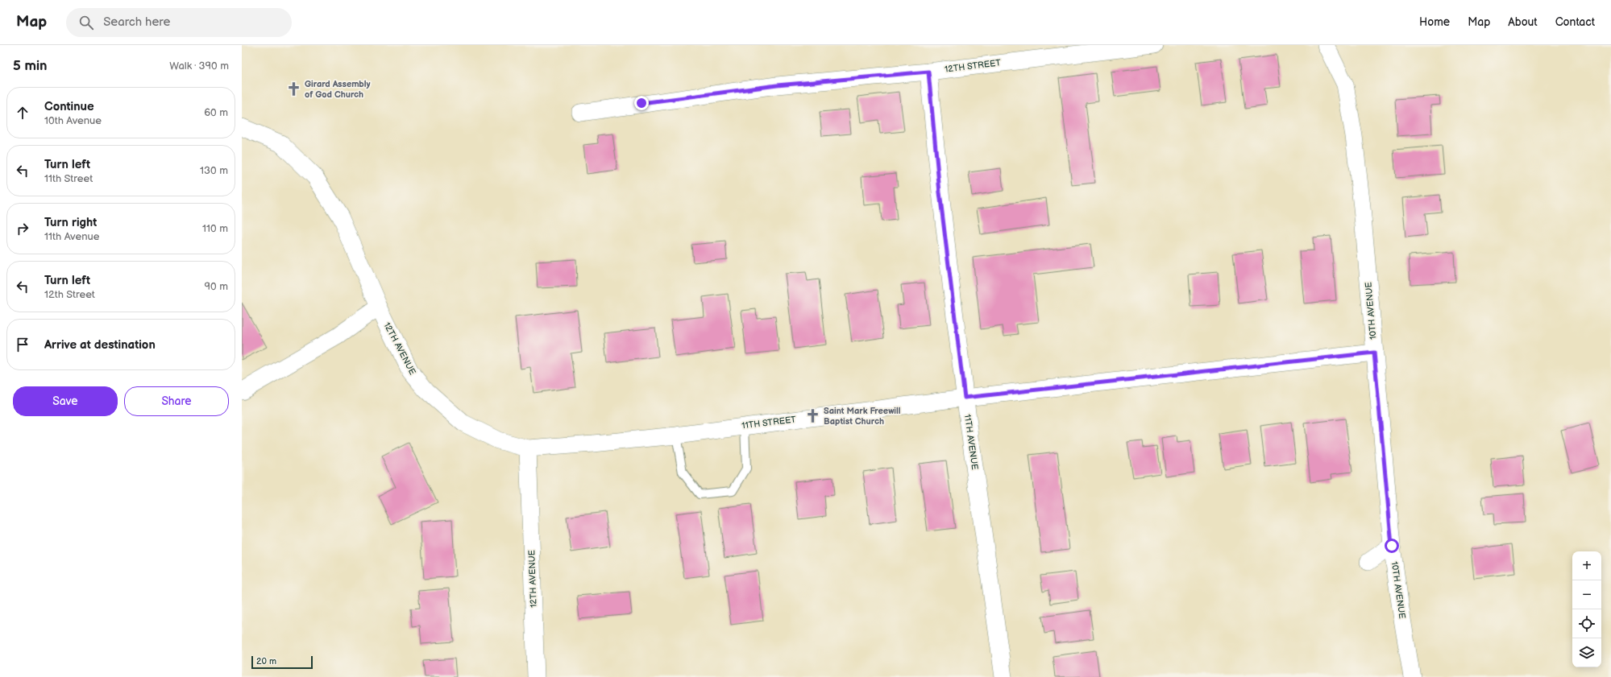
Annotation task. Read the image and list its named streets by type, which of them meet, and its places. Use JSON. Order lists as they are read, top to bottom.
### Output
{
  "streets": {
    "street": [
      "12TH STREET",
      "10TH AVENUE",
      "12TH AVENUE",
      "11TH STREET",
      "11TH AVENUE"
    ]
  },
  "crossings": [
    ["12TH STREET", "11TH AVENUE"],
    ["10TH AVENUE", "11TH STREET"],
    ["12TH AVENUE", "11TH STREET"],
    ["11TH STREET", "11TH AVENUE"]
  ],
  "places": {
    "church": ["Girard Assembly of God Church", "Saint Mark Freewill Baptist Church"]
  },
  "scale_bar": "20 m",
  "page": {
    "header": "Map",
    "search": "Search here",
    "nav": [
      "Home",
      "Map",
      "About",
      "Contact"
    ],
    "heading": ["5 min", "Walk · 390 m"],
    "list": [
      ["Continue", "10th Avenue", "60 m"],
      ["Turn left", "11th Street", "130 m"],
      ["Turn right", "11th Avenue", "110 m"],
      ["Turn left", "12th Street", "90 m"],
      "Arrive at destination"
    ],
    "buttons": ["Save", "Share"],
    "map_buttons": ["+", "−"],
    "scale": "20 m"
  }
}
